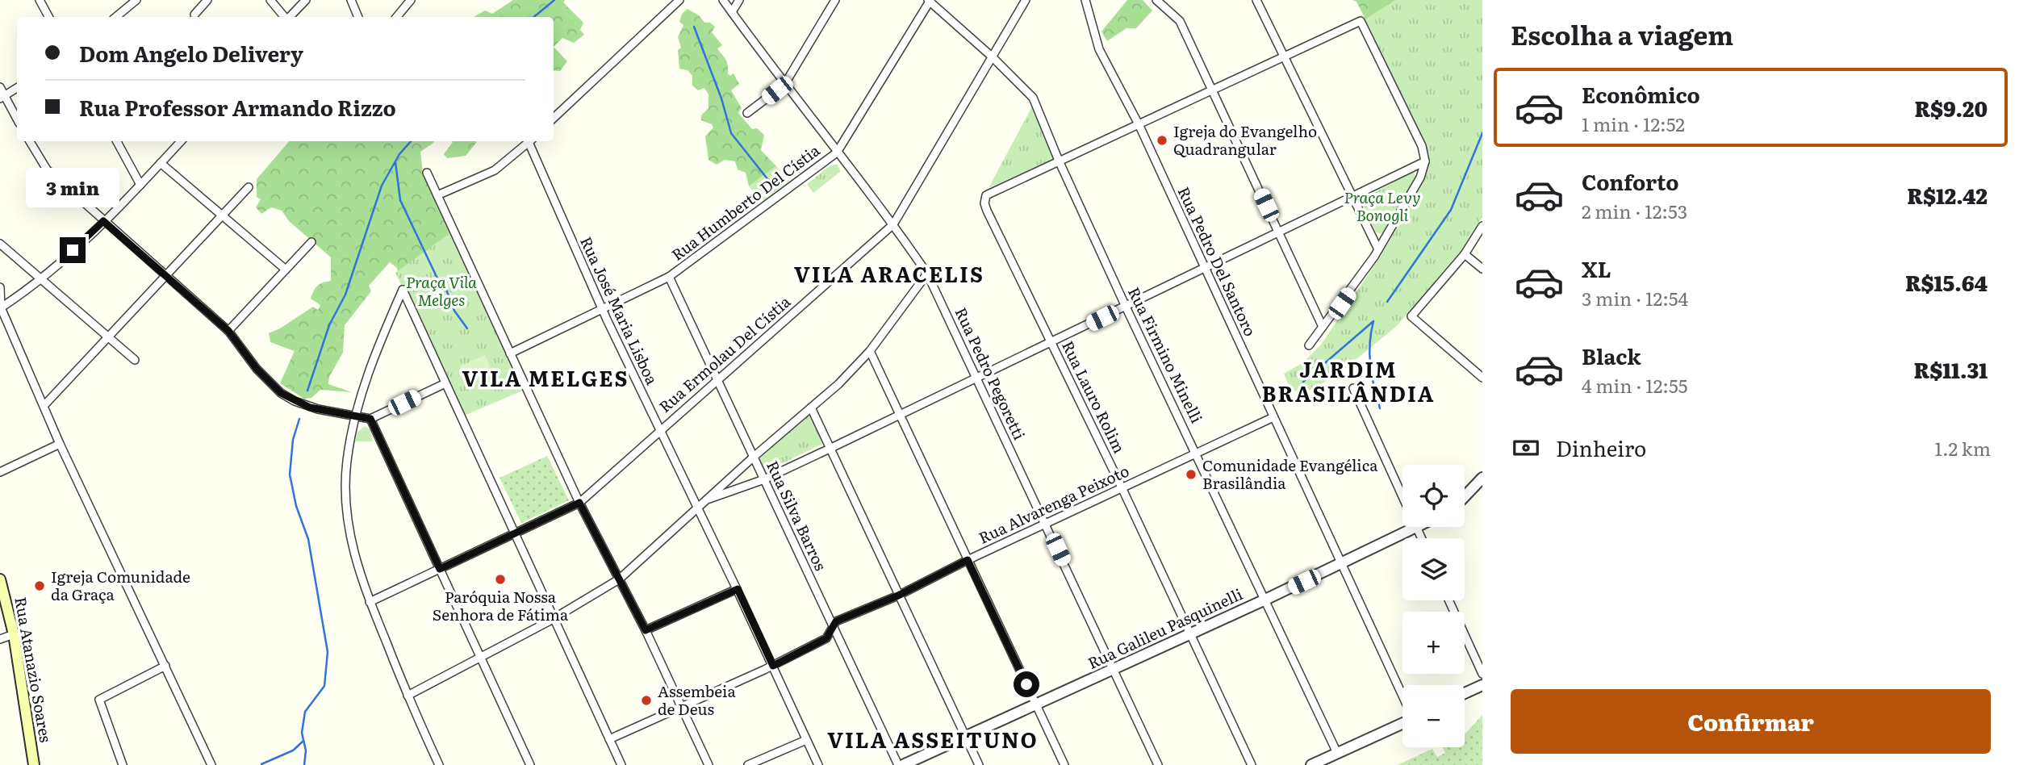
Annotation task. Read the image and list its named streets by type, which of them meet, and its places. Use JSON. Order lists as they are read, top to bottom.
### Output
{
  "streets": {
    "main road": ["Rua Atanazio Soares"],
    "street": [
      "Rua Humberto Del Cístia",
      "Rua Pedro Del Santoro",
      "Rua José Maria Lisboa",
      "Rua Ermolau Del Cístia",
      "Rua Firmino Minelli",
      "Rua Pedro Pegoretti",
      "Rua Lauro Rolim",
      "Rua Alvarenga Peixoto",
      "Rua Silva Barros",
      "Rua Galileu Pasquinelli"
    ]
  },
  "crossings": [
    ["Rua Humberto Del Cístia", "Rua José Maria Lisboa"],
    ["Rua Humberto Del Cístia", "Rua Firmino Minelli"],
    ["Rua Humberto Del Cístia", "Rua Pedro Pegoretti"],
    ["Rua Humberto Del Cístia", "Rua Silva Barros"],
    ["Rua Pedro Del Santoro", "Rua Alvarenga Peixoto"],
    ["Rua Pedro Del Santoro", "Rua Galileu Pasquinelli"],
    ["Rua José Maria Lisboa", "Rua Ermolau Del Cístia"],
    ["Rua José Maria Lisboa", "Rua Alvarenga Peixoto"],
    ["Rua Ermolau Del Cístia", "Rua Firmino Minelli"],
    ["Rua Ermolau Del Cístia", "Rua Pedro Pegoretti"],
    ["Rua Ermolau Del Cístia", "Rua Silva Barros"],
    ["Rua Firmino Minelli", "Rua Lauro Rolim"],
    ["Rua Firmino Minelli", "Rua Alvarenga Peixoto"],
    ["Rua Firmino Minelli", "Rua Galileu Pasquinelli"],
    ["Rua Pedro Pegoretti", "Rua Alvarenga Peixoto"],
    ["Rua Pedro Pegoretti", "Rua Galileu Pasquinelli"],
    ["Rua Lauro Rolim", "Rua Alvarenga Peixoto"],
    ["Rua Lauro Rolim", "Rua Galileu Pasquinelli"],
    ["Rua Alvarenga Peixoto", "Rua Silva Barros"]
  ],
  "districts": [
    "VILA ARACELIS",
    "JARDIM BRASILÂNDIA",
    "VILA MELGES",
    "VILA ASSEITUNO"
  ],
  "parks": ["Praça Levy Bonogli", "Praça Vila Melges"],
  "places": [
    "Igreja do Evangelho Quadrangular",
    "Comunidade Evangélica Brasilândia",
    "Paróquia Nossa Senhora de Fátima",
    "Igreja Comunidade da Graça",
    "Assembeia de Deus"
  ],
  "page": {
    "heading": "Escolha a viagem",
    "banner": ["Dom Angelo Delivery", "Rua Professor Armando Rizzo"],
    "list": [
      {
        "name": "Econômico",
        "note": "1 min · 12:52",
        "value": "R$9.20"
      },
      {
        "name": "Conforto",
        "note": "2 min · 12:53",
        "value": "R$12.42"
      },
      {
        "name": "XL",
        "note": "3 min · 12:54",
        "value": "R$15.64"
      },
      {
        "name": "Black",
        "note": "4 min · 12:55",
        "value": "R$11.31"
      }
    ],
    "bubble": "3 min",
    "pay": ["Dinheiro", "1.2 km"],
    "map_buttons": ["+", "−"],
    "buttons": "Confirmar"
  }
}
